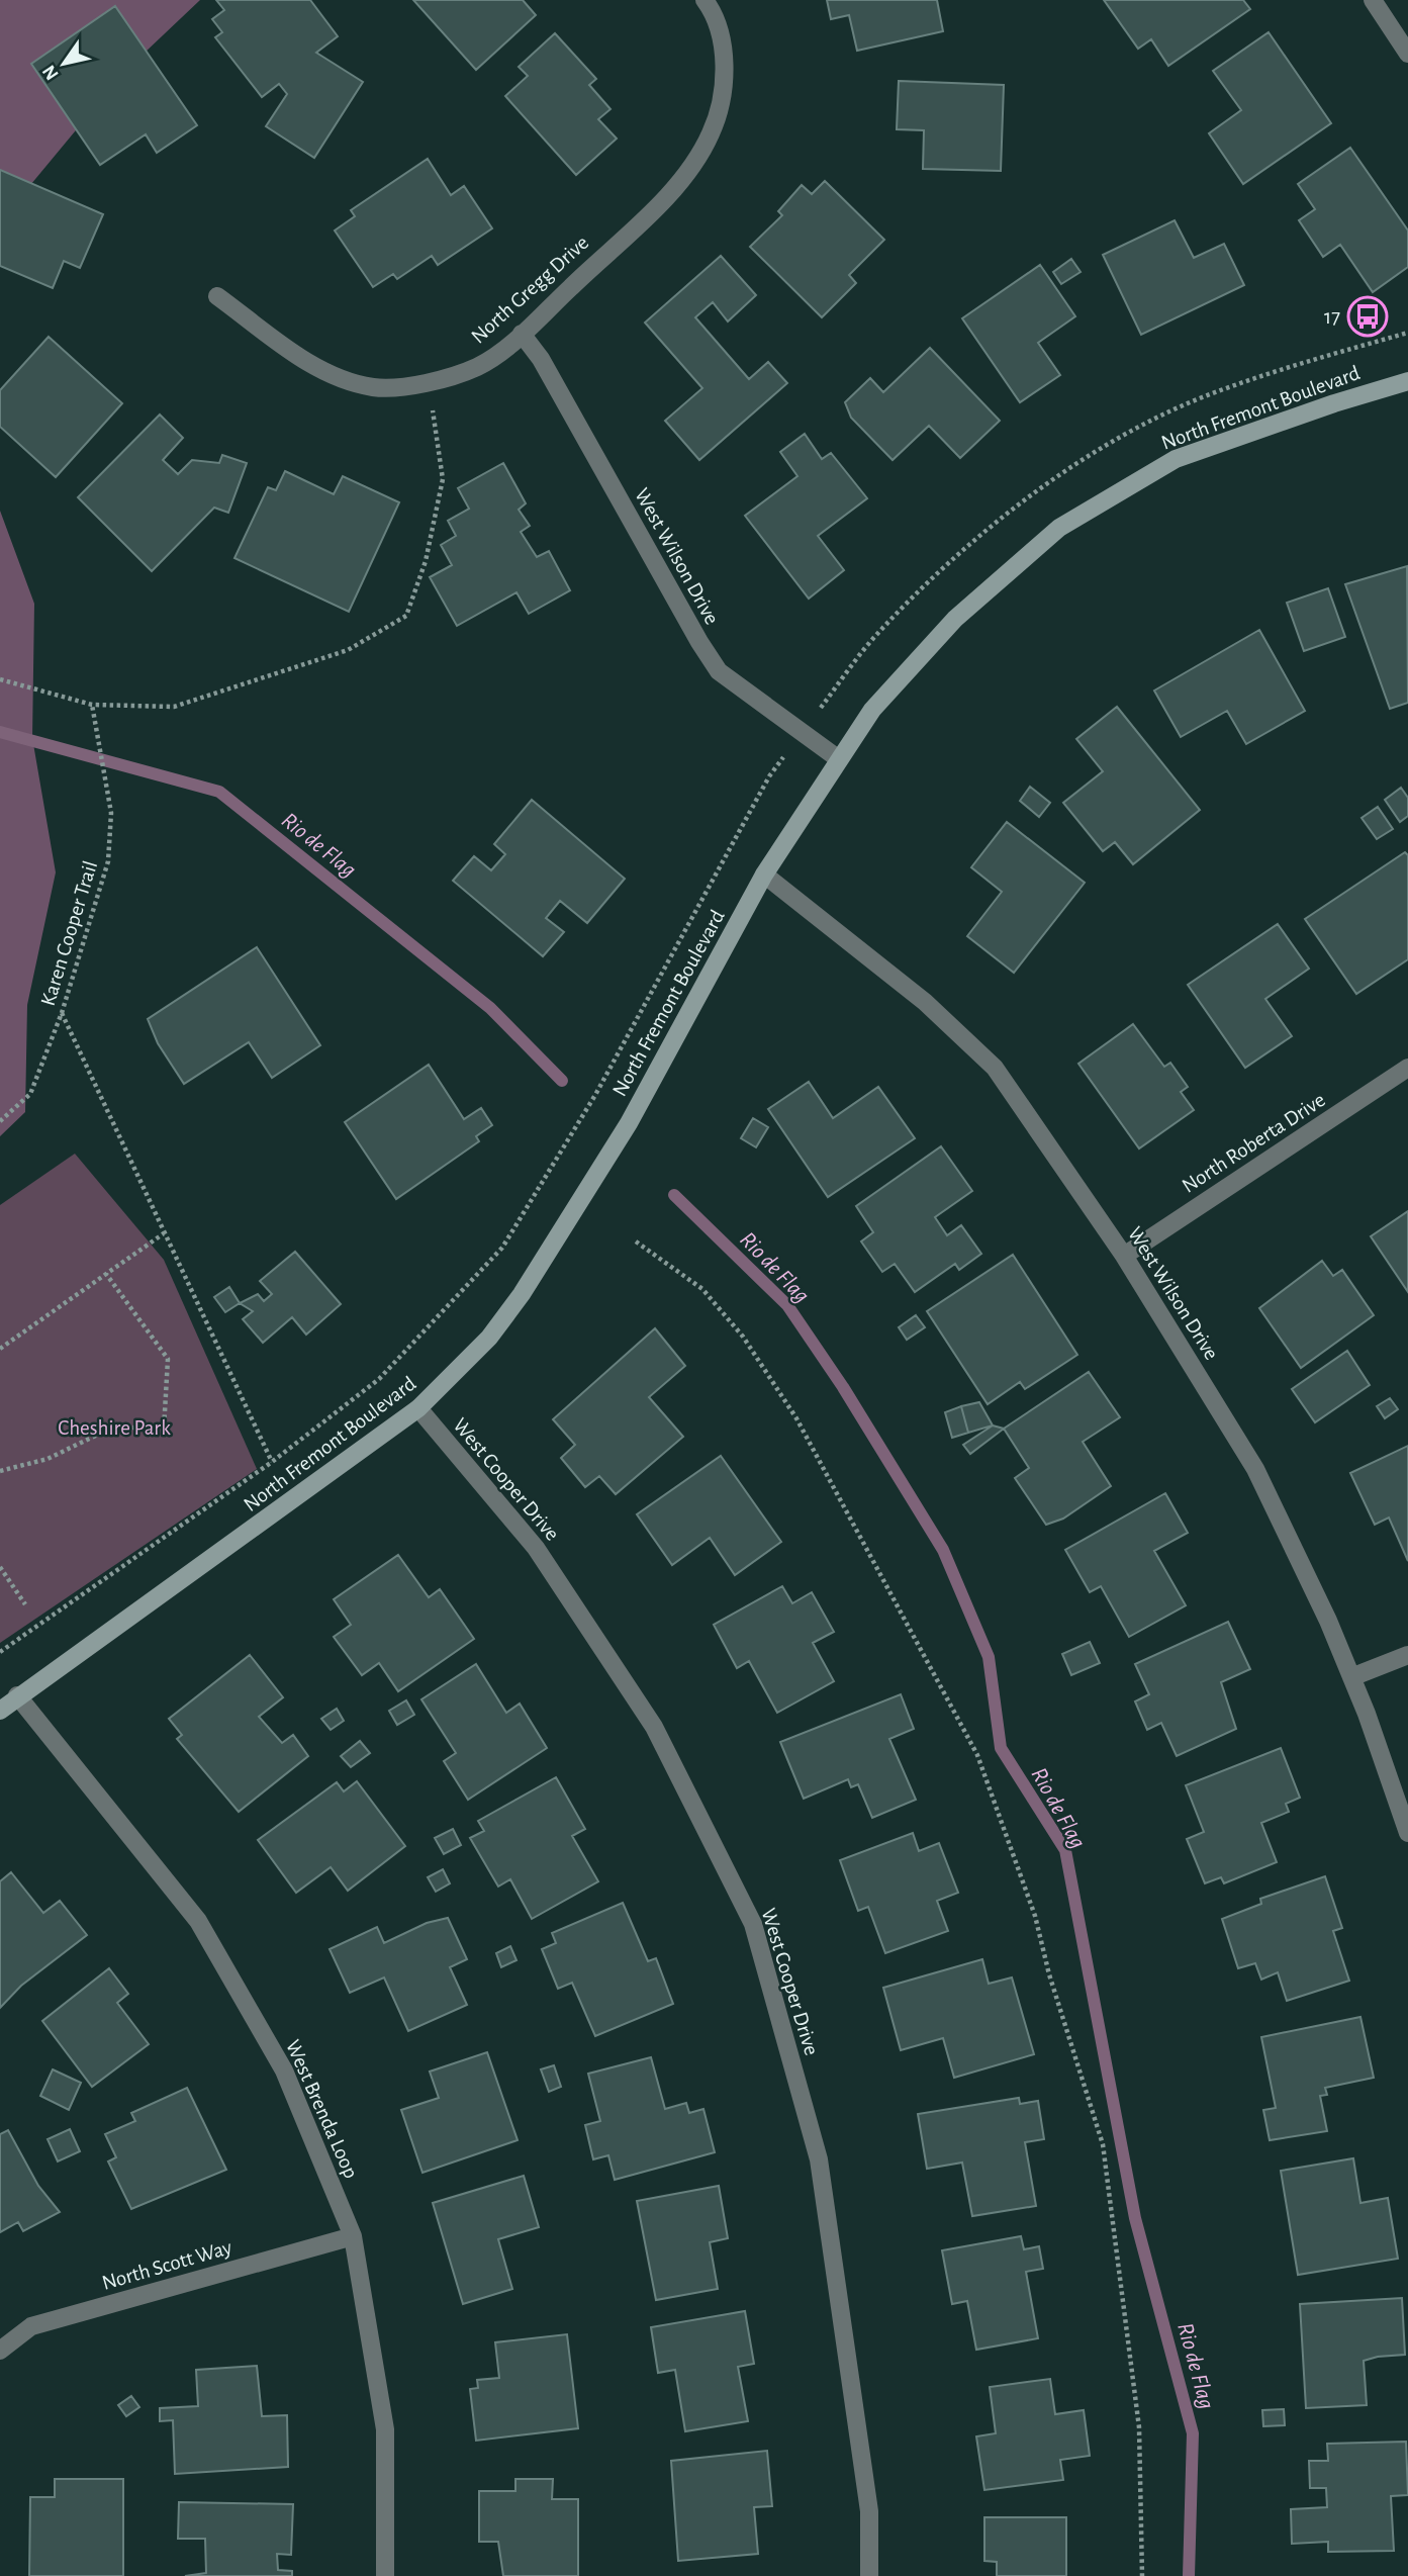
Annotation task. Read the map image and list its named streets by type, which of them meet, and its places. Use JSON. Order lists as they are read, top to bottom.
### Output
{
  "streets": {
    "street": [
      "North Gregg Drive",
      "North Fremont Boulevard",
      "West Wilson Drive",
      "North Roberta Drive",
      "West Cooper Drive",
      "West Brenda Loop",
      "North Scott Way"
    ],
    "path": ["Karen Cooper Trail"]
  },
  "crossings": [
    ["North Gregg Drive", "West Wilson Drive"],
    ["North Fremont Boulevard", "West Wilson Drive"],
    ["North Fremont Boulevard", "West Cooper Drive"],
    ["North Fremont Boulevard", "West Brenda Loop"],
    ["West Wilson Drive", "North Roberta Drive"],
    ["West Brenda Loop", "North Scott Way"]
  ],
  "water": ["Rio de Flag"],
  "parks": ["Cheshire Park"],
  "places": {
    "bus stop": ["17"]
  },
  "north": "bottom left"
}
